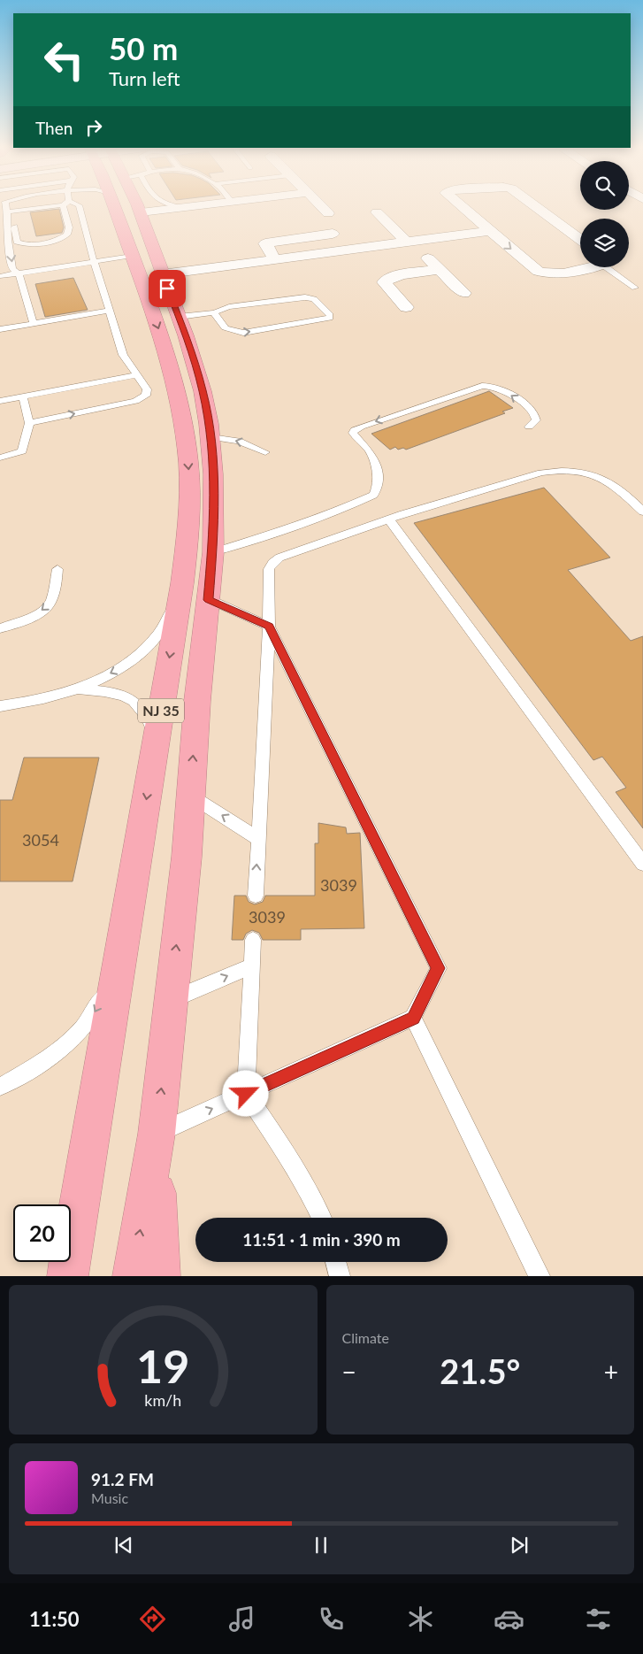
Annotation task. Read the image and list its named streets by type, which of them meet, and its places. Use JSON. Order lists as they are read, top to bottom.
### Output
{
  "streets": {
    "highway": ["NJ 35"]
  },
  "house_numbers": ["3054", "3039", "3039"],
  "page": {
    "turn": ["50 m", "Turn left"],
    "then": "Then",
    "limit": "20",
    "trip": "11:51 · 1 min · 390 m",
    "tile": "Climate",
    "heat": ["−", "21.5°", "+"],
    "song": ["91.2 FM", "Music"],
    "tabs": "11:50",
    "gauge": ["19", "km/h"]
  }
}
